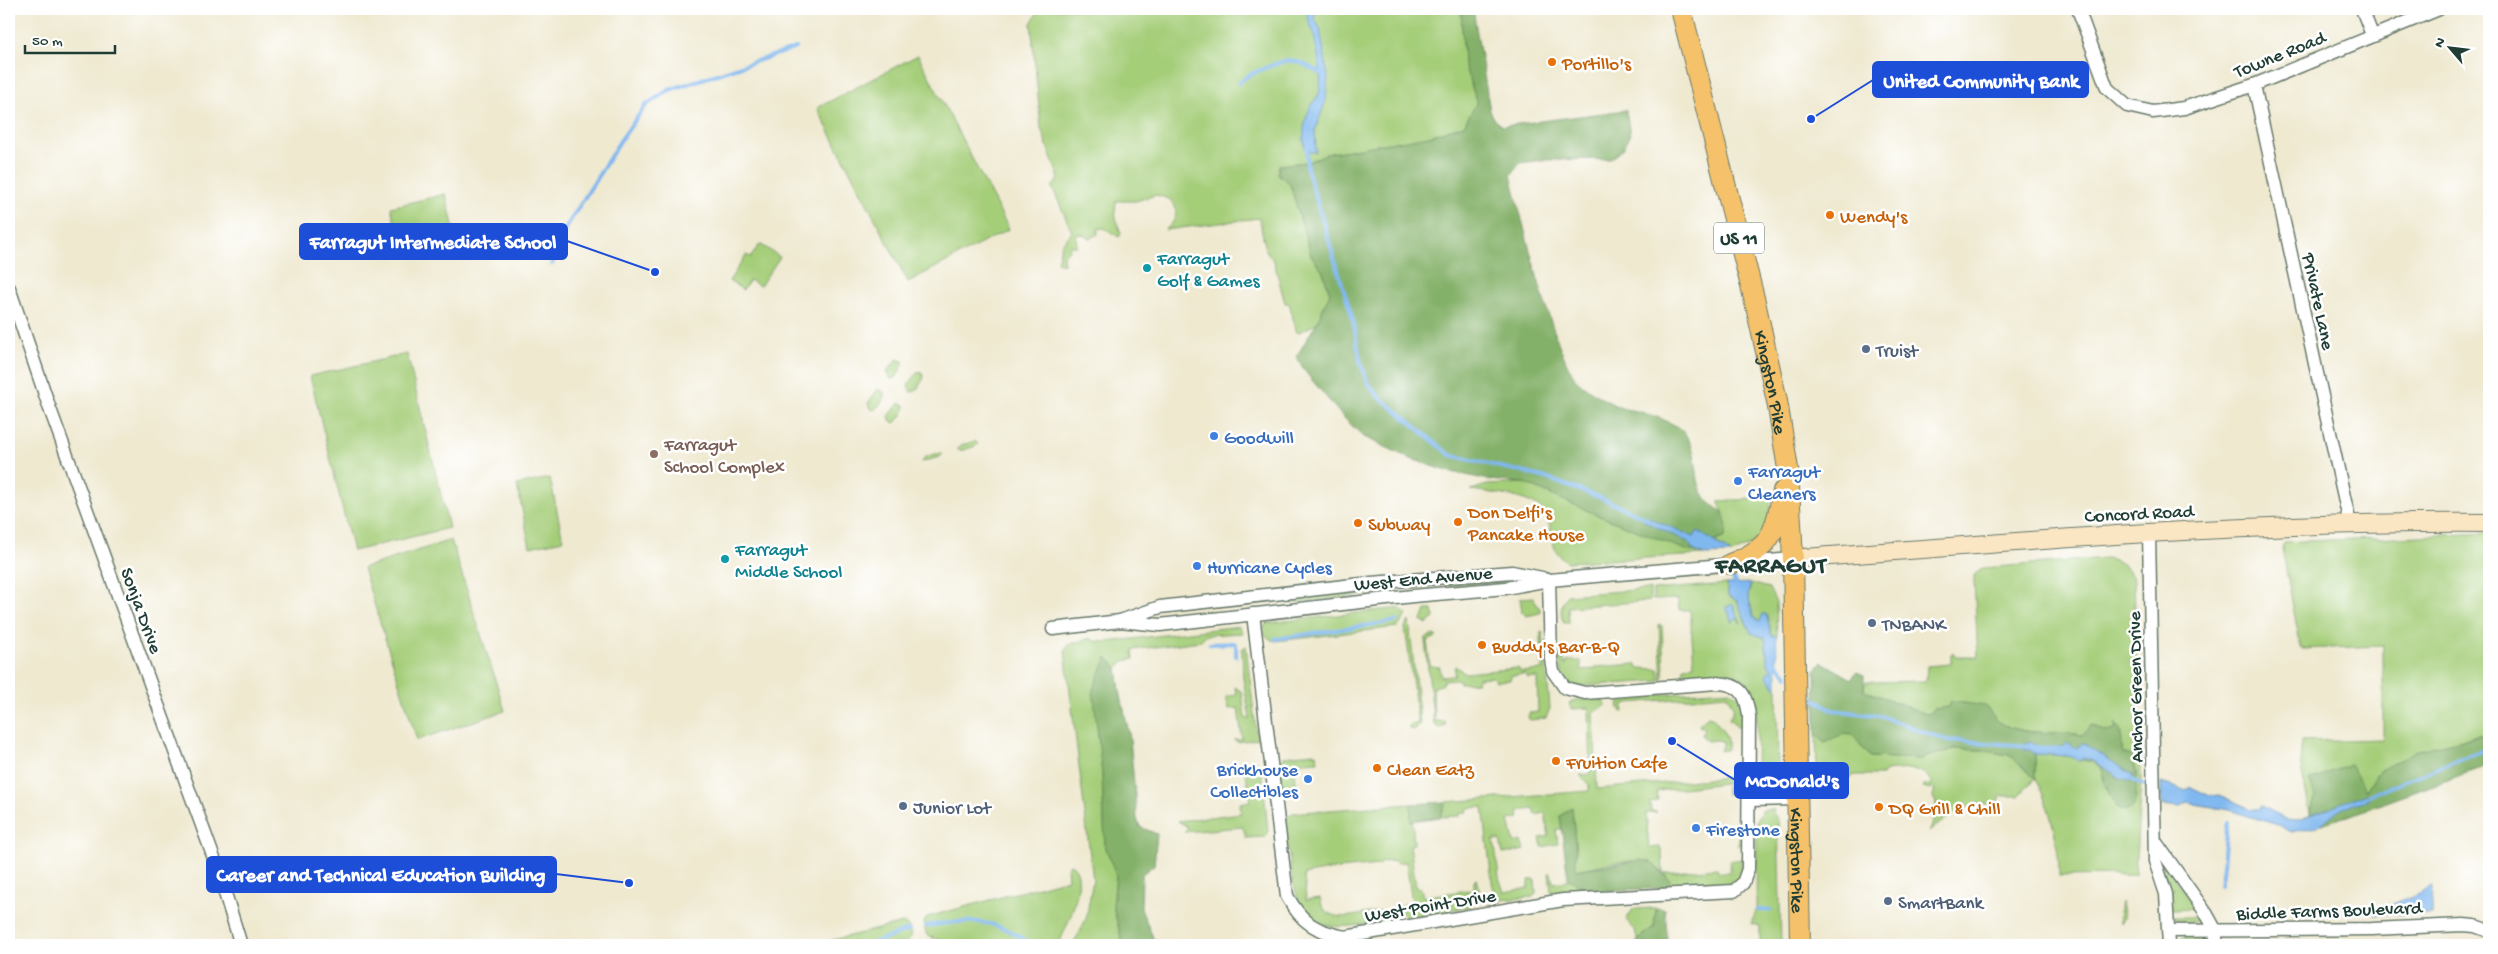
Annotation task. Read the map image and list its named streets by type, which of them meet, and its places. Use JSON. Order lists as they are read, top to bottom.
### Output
{
  "streets": {
    "main road": ["US 11", "Kingston Pike"],
    "street": [
      "Towne Road",
      "Private Lane",
      "Concord Road",
      "West End Avenue",
      "Sonja Drive",
      "Anchor Green Drive",
      "West Point Drive",
      "Biddle Farms Boulevard"
    ]
  },
  "crossings": [
    ["Towne Road", "Private Lane"],
    ["Private Lane", "Concord Road"],
    ["Kingston Pike", "Concord Road"],
    ["Kingston Pike", "West End Avenue"],
    ["Concord Road", "West End Avenue"],
    ["Concord Road", "Anchor Green Drive"],
    ["West End Avenue", "West Point Drive"],
    ["Anchor Green Drive", "Biddle Farms Boulevard"]
  ],
  "districts": ["FARRAGUT"],
  "places": [
    "Portillo's",
    "United Community Bank",
    "Wendy's",
    "Farragut Golf & Games",
    "Farragut Intermediate School",
    "Truist",
    "Goodwill",
    "Farragut School Complex",
    "Farragut Cleaners",
    "Don Delfi's Pancake House",
    "Subway",
    "Farragut Middle School",
    "Hurricane Cycles",
    "TNBANK",
    "Buddy's Bar-B-Q",
    "McDonald's",
    "Fruition Cafe",
    "Clean Eatz",
    "Brickhouse Collectibles",
    "Junior Lot",
    "DQ Grill & Chill",
    "Firestone",
    "Career and Technical Education Building",
    "SmartBank"
  ],
  "scale_bar": "50 m",
  "north": "top left"
}
